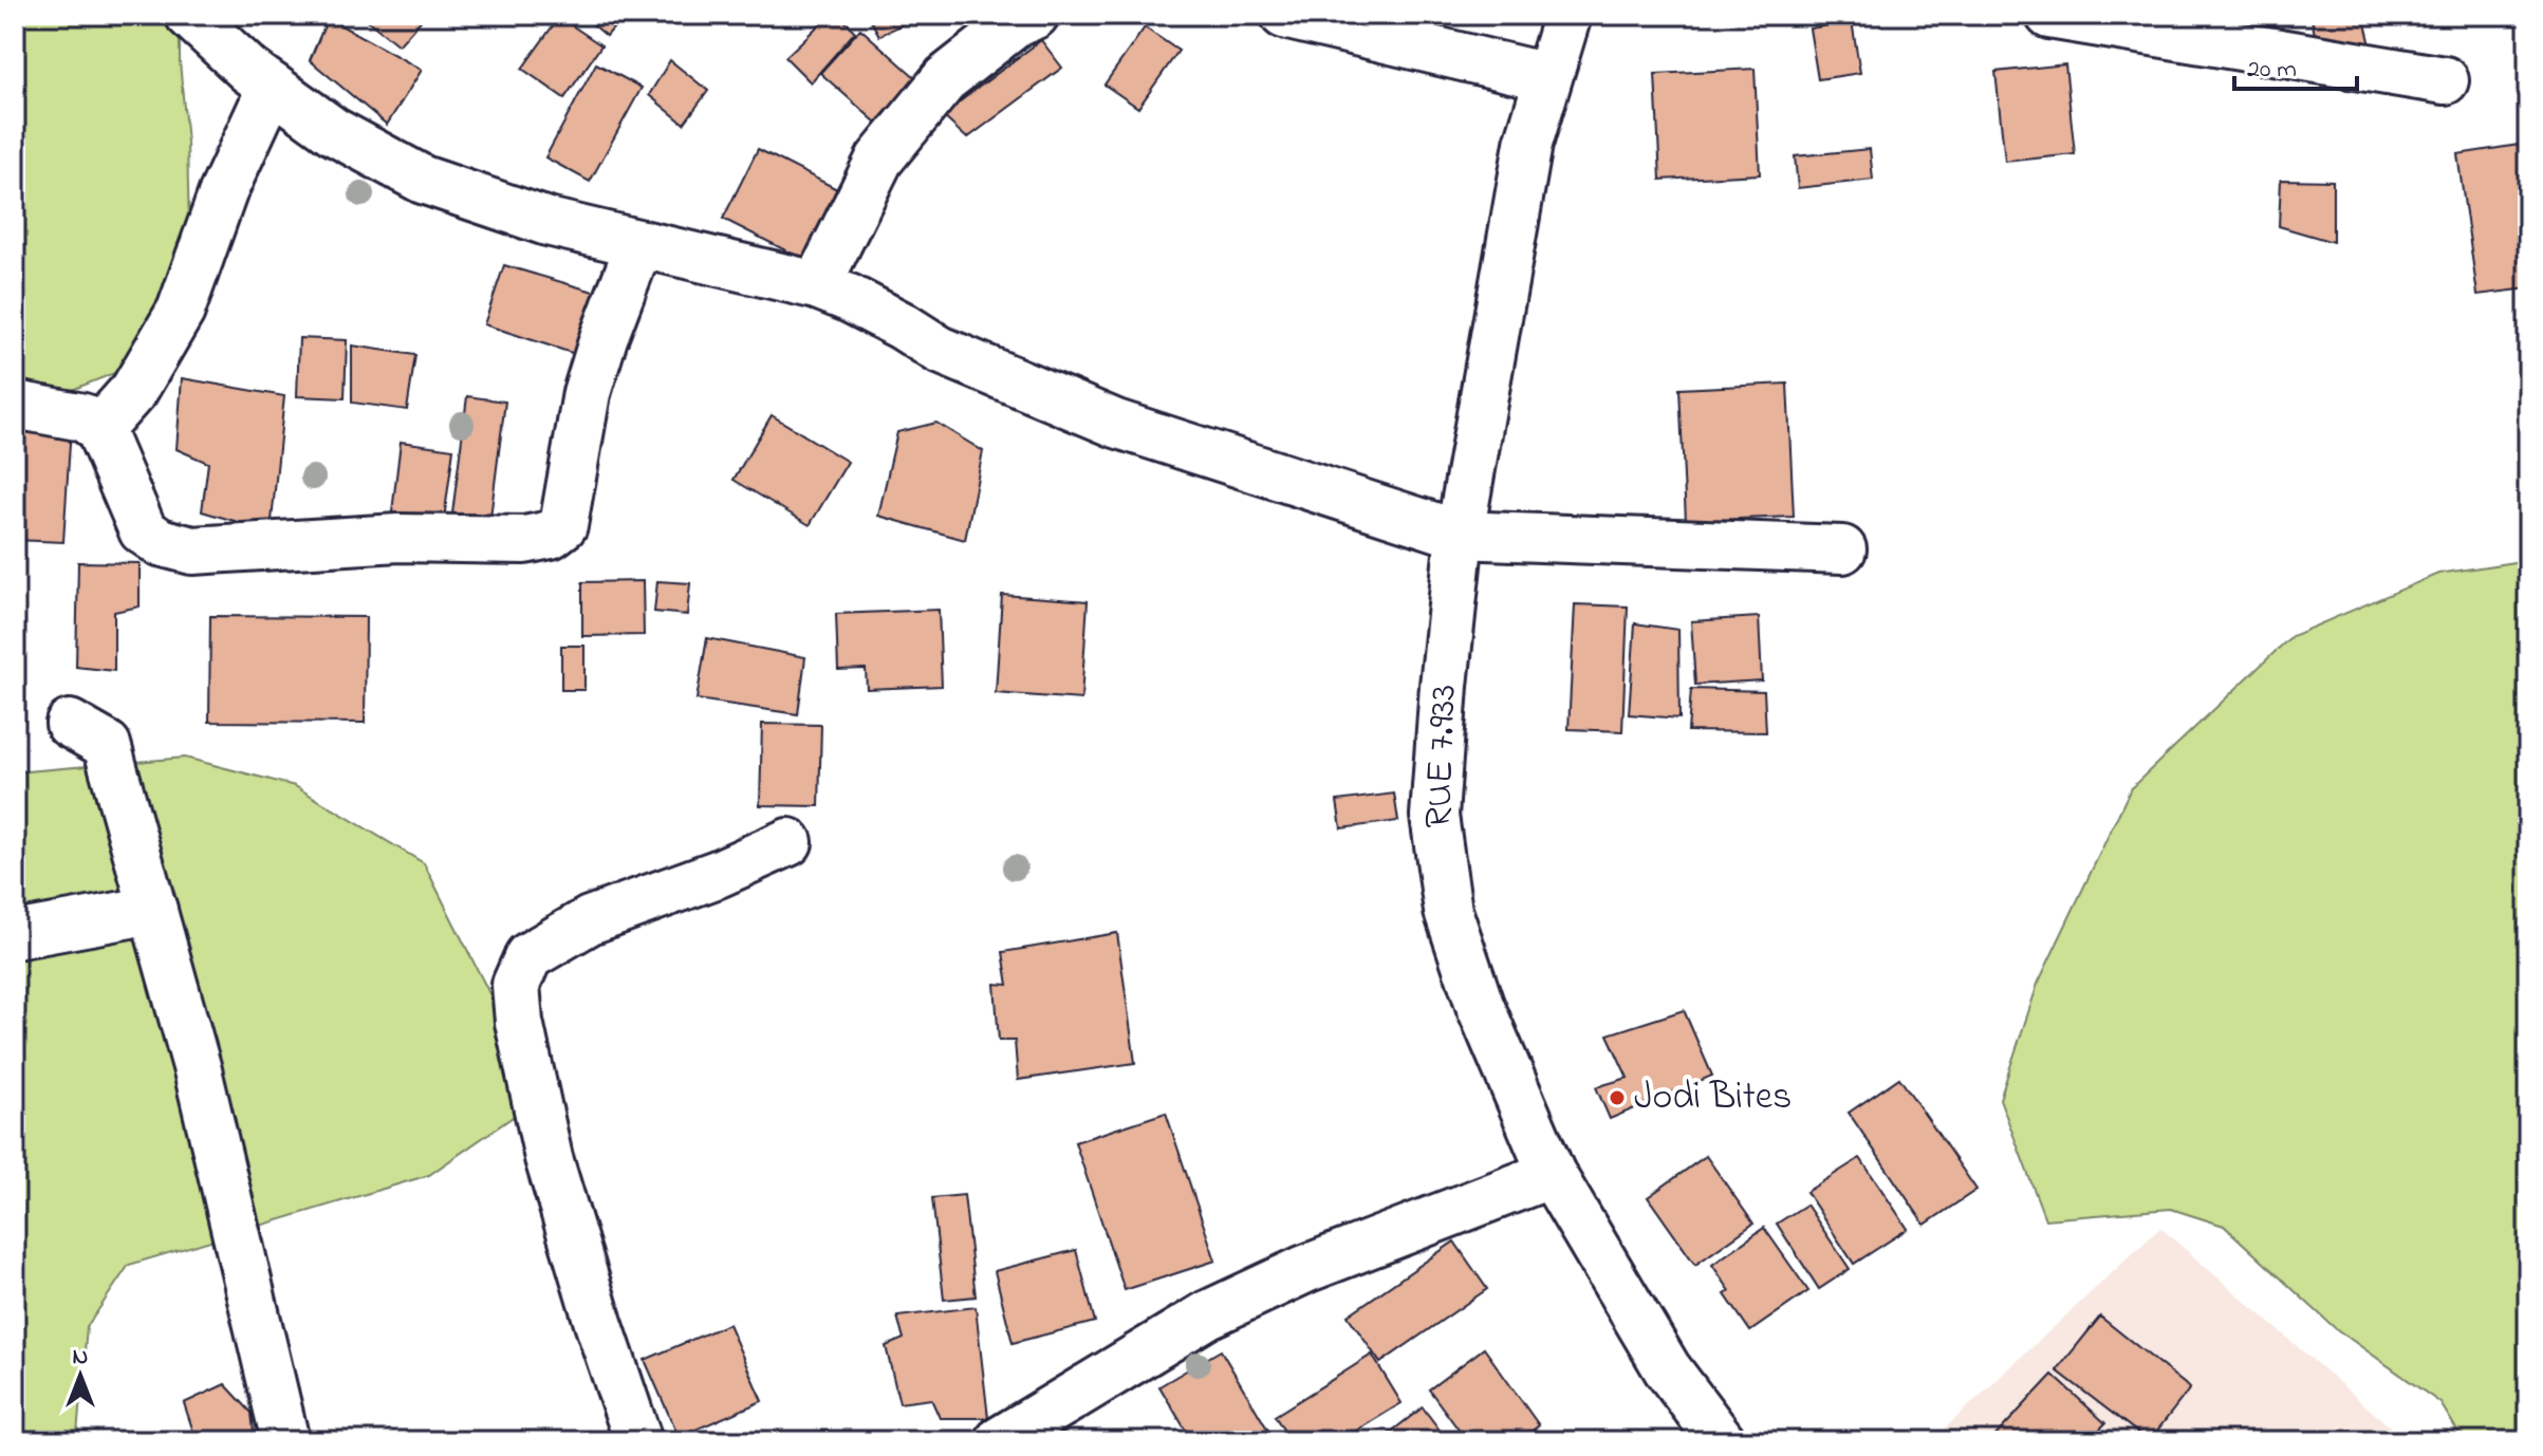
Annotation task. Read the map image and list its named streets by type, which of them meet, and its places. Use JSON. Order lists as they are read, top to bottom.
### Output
{
  "streets": {
    "street": ["RUE 7.933"]
  },
  "places": ["Jodi Bites"],
  "scale_bar": "20 m",
  "north": "top"
}
